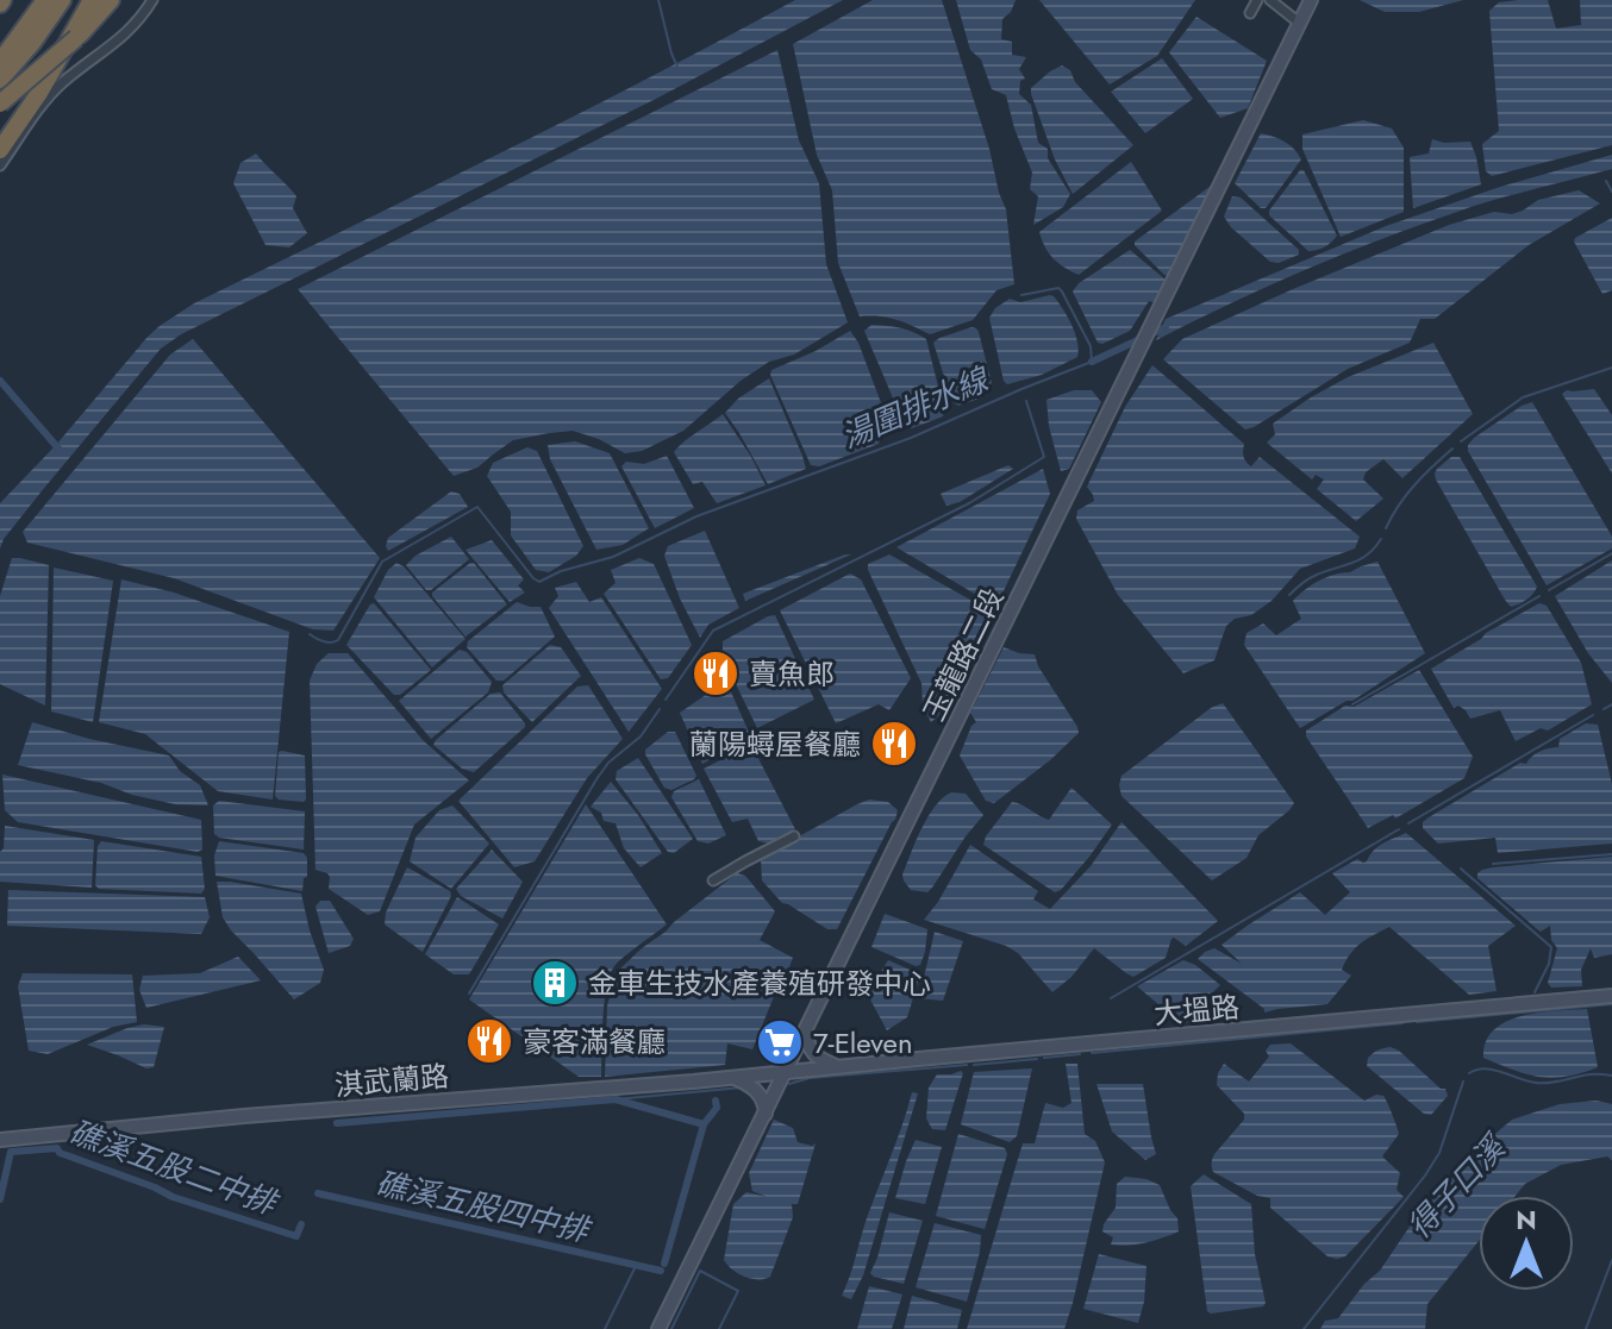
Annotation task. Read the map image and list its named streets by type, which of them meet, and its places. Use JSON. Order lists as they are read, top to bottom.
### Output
{
  "streets": {
    "street": ["玉龍路二段", "大塭路", "淇武蘭路"]
  },
  "crossings": [
    ["玉龍路二段", "大塭路"],
    ["玉龍路二段", "淇武蘭路"],
    ["大塭路", "淇武蘭路"]
  ],
  "water": [
    "湯圍排水線",
    "礁溪五股二中排",
    "得子口溪",
    "礁溪五股四中排"
  ],
  "places": {
    "restaurant": ["賣魚郎", "蘭陽蟳屋餐廳", "豪客滿餐廳"],
    "building": ["金車生技水產養殖研發中心"],
    "supermarket": ["7-Eleven"]
  },
  "north": "top"
}
